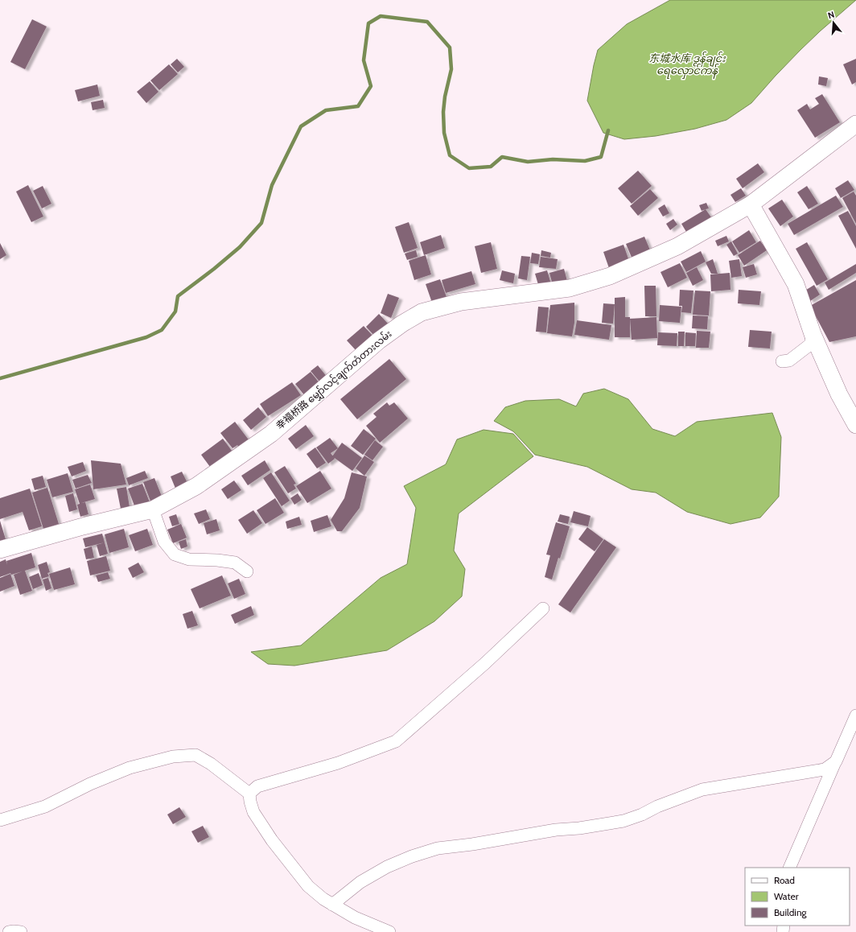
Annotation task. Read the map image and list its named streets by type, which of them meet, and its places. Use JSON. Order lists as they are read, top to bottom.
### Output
{
  "streets": {
    "main road": ["幸福桥路 မျှော်လင့်ချက်တံတားလမ်း"]
  },
  "water": ["东城水库 ဒွန်ချင်း ရေလှောင်ကန်"],
  "legend": ["Road", "Water", "Building"],
  "north": "top"
}
